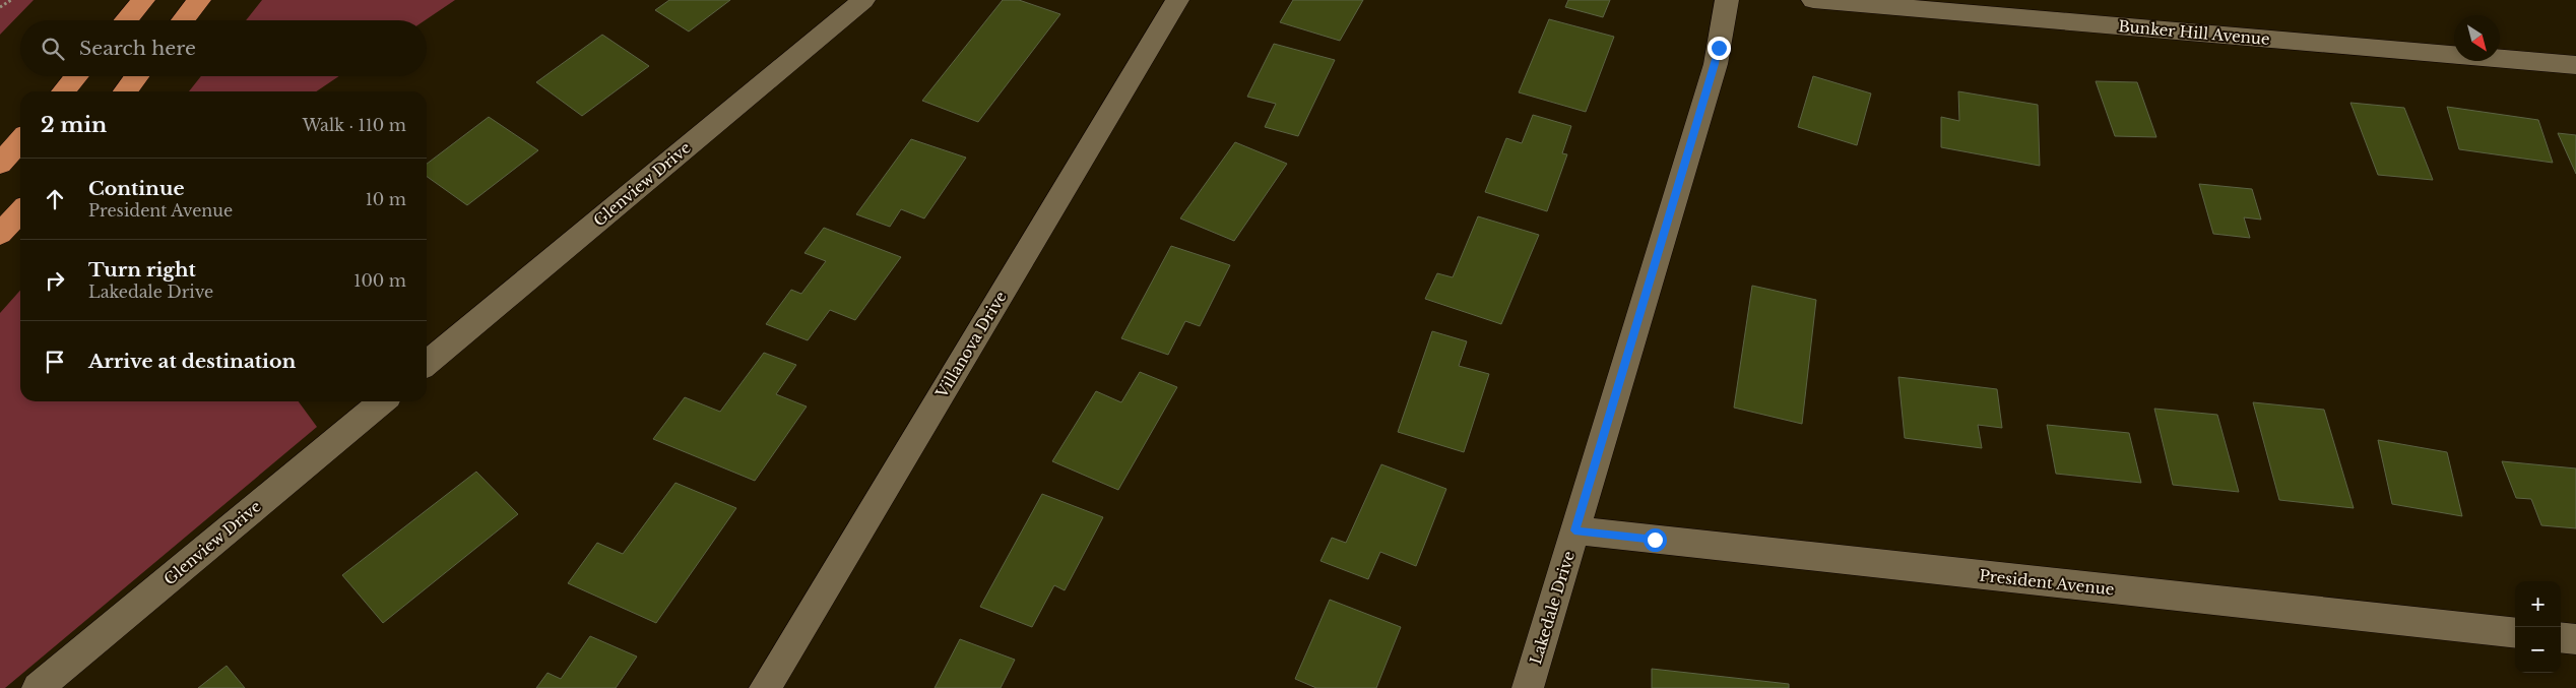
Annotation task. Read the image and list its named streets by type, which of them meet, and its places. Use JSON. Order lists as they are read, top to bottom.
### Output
{
  "streets": {
    "street": [
      "Bunker Hill Avenue",
      "Glenview Drive",
      "Villanova Drive",
      "President Avenue",
      "Lakedale Drive"
    ]
  },
  "crossings": [
    ["President Avenue", "Lakedale Drive"]
  ],
  "north": "bottom right",
  "page": {
    "search": "Search here",
    "heading": ["2 min", "Walk · 110 m"],
    "list": [
      ["Continue", "President Avenue", "10 m"],
      ["Turn right", "Lakedale Drive", "100 m"],
      "Arrive at destination"
    ],
    "map_buttons": ["+", "−"]
  }
}
